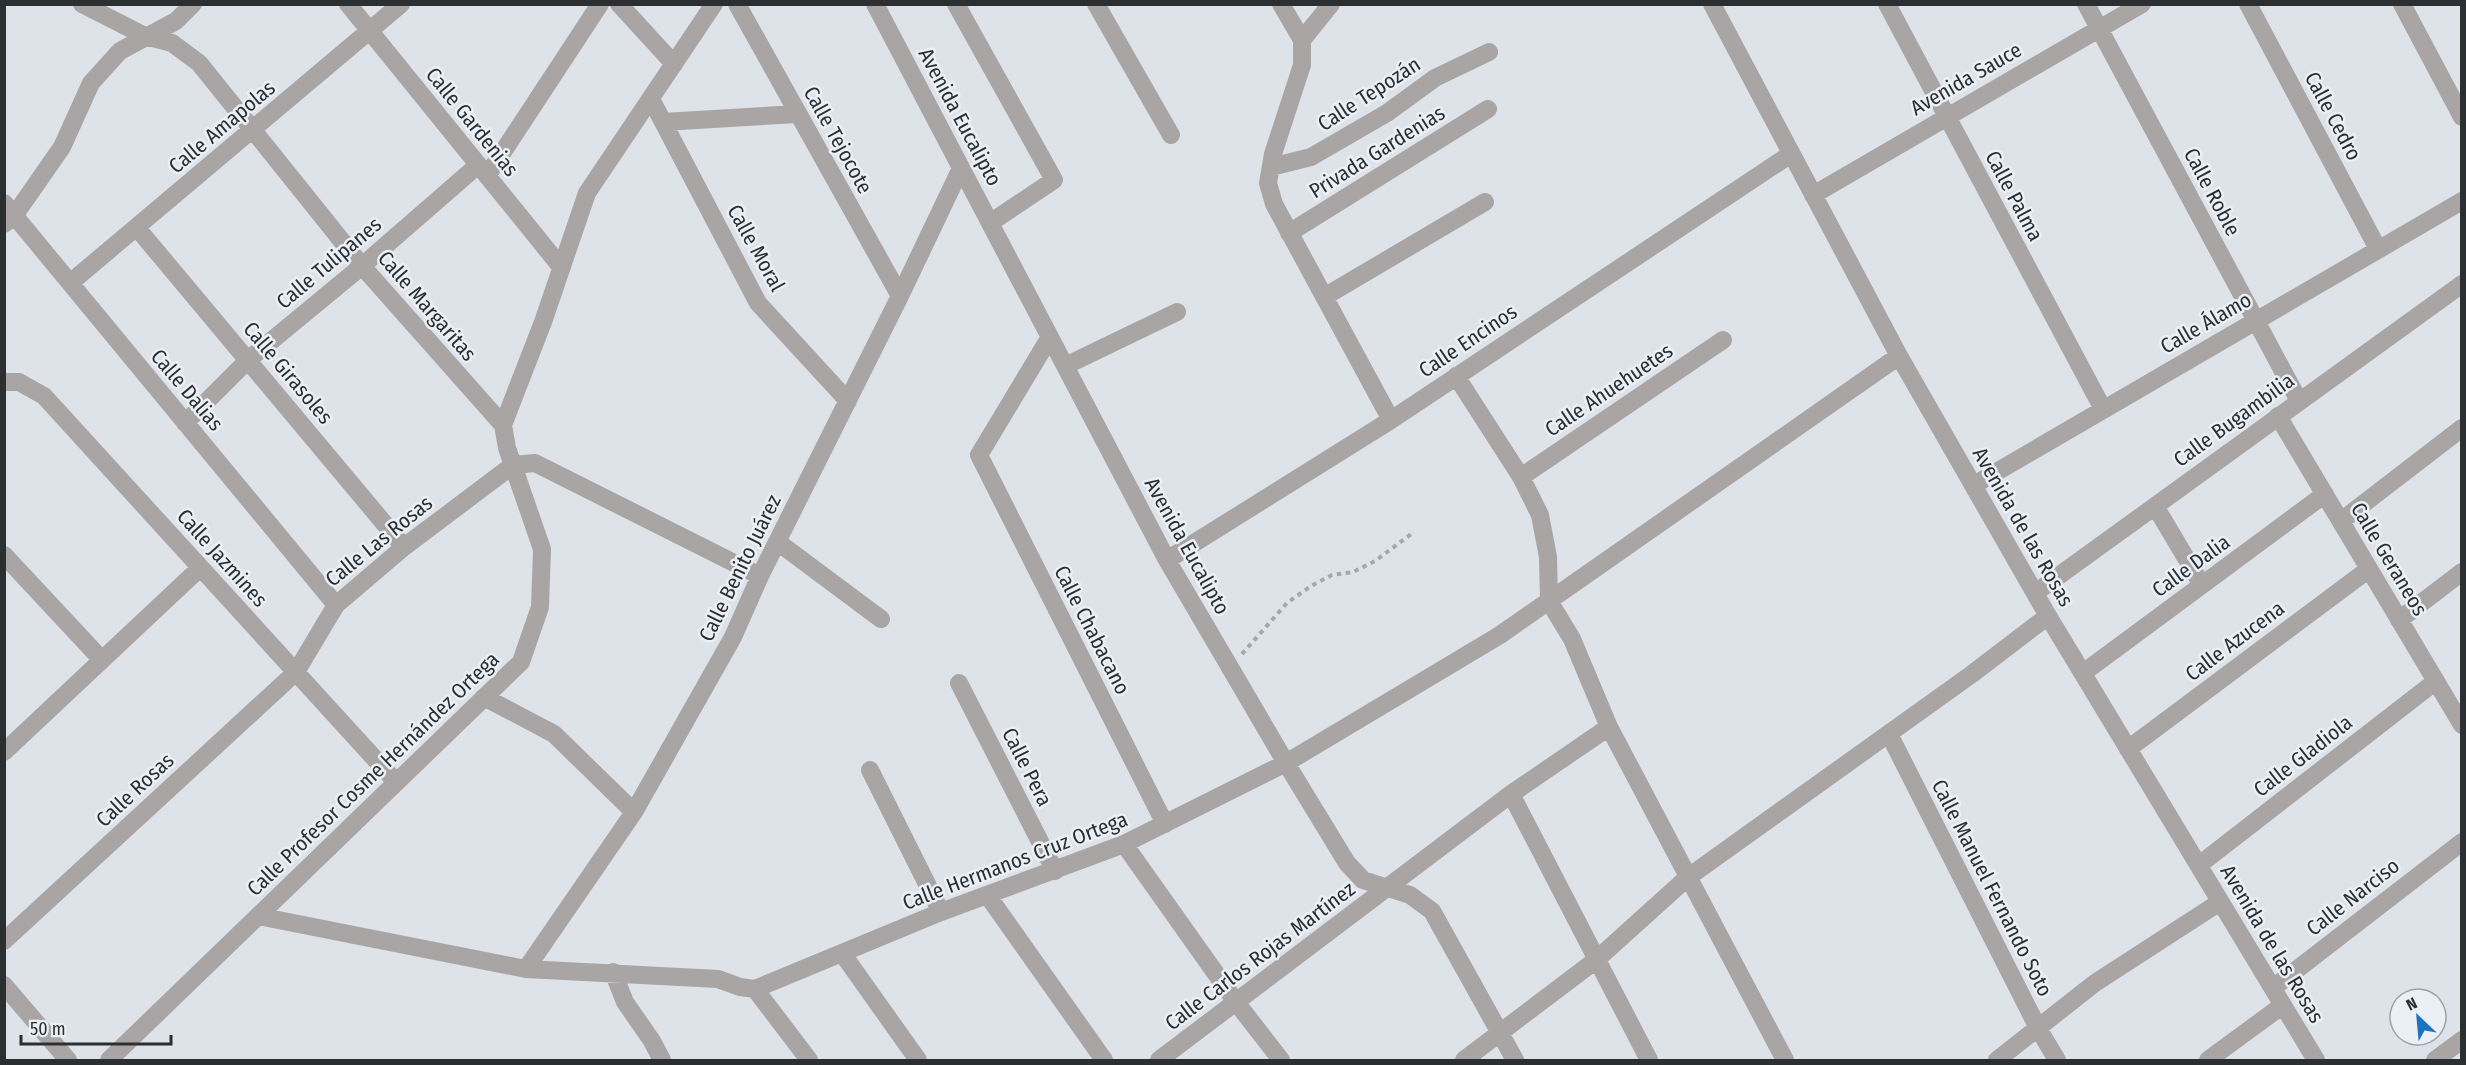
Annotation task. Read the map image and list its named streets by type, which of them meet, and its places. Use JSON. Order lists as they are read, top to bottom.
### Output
{
  "streets": {
    "street": [
      "Avenida Sauce",
      "Calle Tepozán",
      "Calle Cedro",
      "Avenida Eucalipto",
      "Calle Gardenias",
      "Calle Amapolas",
      "Calle Tejocote",
      "Privada Gardenias",
      "Calle Roble",
      "Calle Palma",
      "Calle Moral",
      "Calle Tulipanes",
      "Calle Margaritas",
      "Calle Álamo",
      "Calle Encinos",
      "Calle Girasoles",
      "Calle Dalias",
      "Calle Ahuehuetes",
      "Calle Bugambilia",
      "Avenida de las Rosas",
      "Calle Las Rosas",
      "Calle Jazmines",
      "Calle Geraneos",
      "Calle Dalia",
      "Calle Benito Juárez",
      "Calle Chabacano",
      "Calle Azucena",
      "Calle Gladiola",
      "Calle Pera",
      "Calle Profesor Cosme Hernández Ortega",
      "Calle Rosas",
      "Calle Hermanos Cruz Ortega",
      "Calle Manuel Fernando Soto",
      "Calle Narciso",
      "Calle Carlos Rojas Martínez"
    ]
  },
  "crossings": [
    ["Avenida Sauce", "Calle Roble"],
    ["Avenida Sauce", "Calle Palma"],
    ["Avenida Sauce", "Avenida de las Rosas"],
    ["Calle Cedro", "Calle Álamo"],
    ["Avenida Eucalipto", "Calle Encinos"],
    ["Avenida Eucalipto", "Calle Benito Juárez"],
    ["Avenida Eucalipto", "Calle Chabacano"],
    ["Avenida Eucalipto", "Calle Hermanos Cruz Ortega"],
    ["Avenida Eucalipto", "Calle Carlos Rojas Martínez"],
    ["Calle Gardenias", "Calle Amapolas"],
    ["Calle Gardenias", "Calle Tulipanes"],
    ["Calle Amapolas", "Calle Margaritas"],
    ["Calle Amapolas", "Calle Girasoles"],
    ["Calle Amapolas", "Calle Dalias"],
    ["Calle Tejocote", "Calle Benito Juárez"],
    ["Calle Roble", "Calle Álamo"],
    ["Calle Roble", "Calle Bugambilia"],
    ["Calle Palma", "Calle Álamo"],
    ["Calle Moral", "Calle Benito Juárez"],
    ["Calle Tulipanes", "Calle Margaritas"],
    ["Calle Tulipanes", "Calle Girasoles"],
    ["Calle Tulipanes", "Calle Dalias"],
    ["Calle Margaritas", "Calle Profesor Cosme Hernández Ortega"],
    ["Calle Álamo", "Avenida de las Rosas"],
    ["Calle Encinos", "Avenida de las Rosas"],
    ["Calle Girasoles", "Calle Las Rosas"],
    ["Calle Dalias", "Calle Las Rosas"],
    ["Calle Bugambilia", "Avenida de las Rosas"],
    ["Calle Bugambilia", "Calle Geraneos"],
    ["Avenida de las Rosas", "Calle Dalia"],
    ["Avenida de las Rosas", "Calle Azucena"],
    ["Avenida de las Rosas", "Calle Gladiola"],
    ["Avenida de las Rosas", "Calle Hermanos Cruz Ortega"],
    ["Avenida de las Rosas", "Calle Narciso"],
    ["Calle Las Rosas", "Calle Jazmines"],
    ["Calle Las Rosas", "Calle Profesor Cosme Hernández Ortega"],
    ["Calle Las Rosas", "Calle Rosas"],
    ["Calle Jazmines", "Calle Profesor Cosme Hernández Ortega"],
    ["Calle Jazmines", "Calle Rosas"],
    ["Calle Geraneos", "Calle Dalia"],
    ["Calle Geraneos", "Calle Azucena"],
    ["Calle Geraneos", "Calle Gladiola"],
    ["Calle Chabacano", "Calle Hermanos Cruz Ortega"],
    ["Calle Pera", "Calle Hermanos Cruz Ortega"]
  ],
  "scale_bar": "50 m",
  "north": "top left"
}
